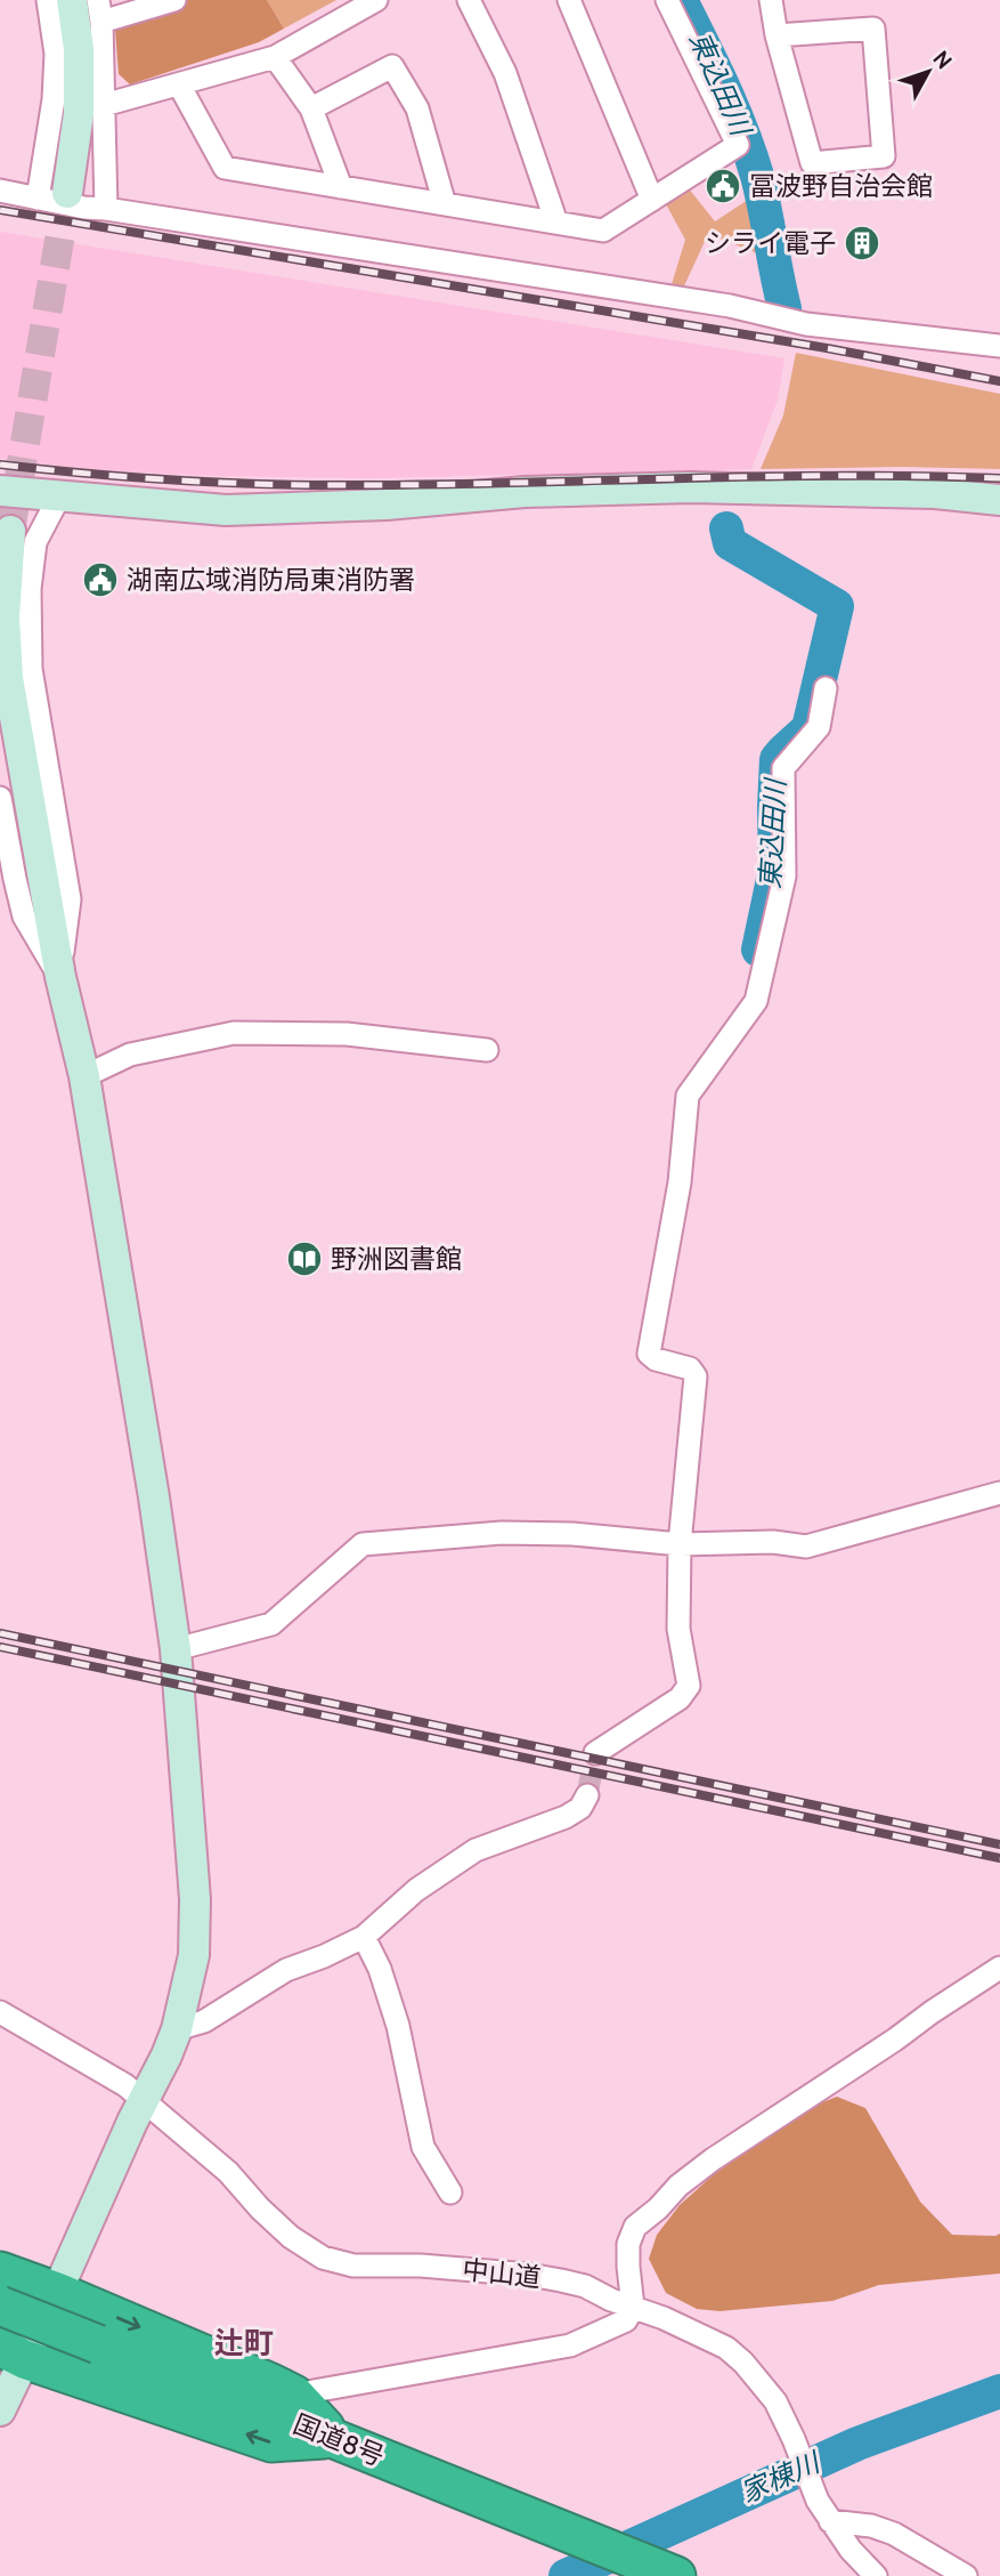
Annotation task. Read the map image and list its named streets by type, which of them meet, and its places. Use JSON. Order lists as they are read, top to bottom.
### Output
{
  "streets": {
    "highway": ["国道8号"],
    "street": ["中山道"]
  },
  "districts": ["辻町"],
  "water": ["東込田川", "家棟川"],
  "places": {
    "public building": ["冨波野自治会館", "湖南広域消防局東消防署"],
    "building": ["シライ電子"],
    "library": ["野洲図書館"]
  },
  "north": "top right"
}
